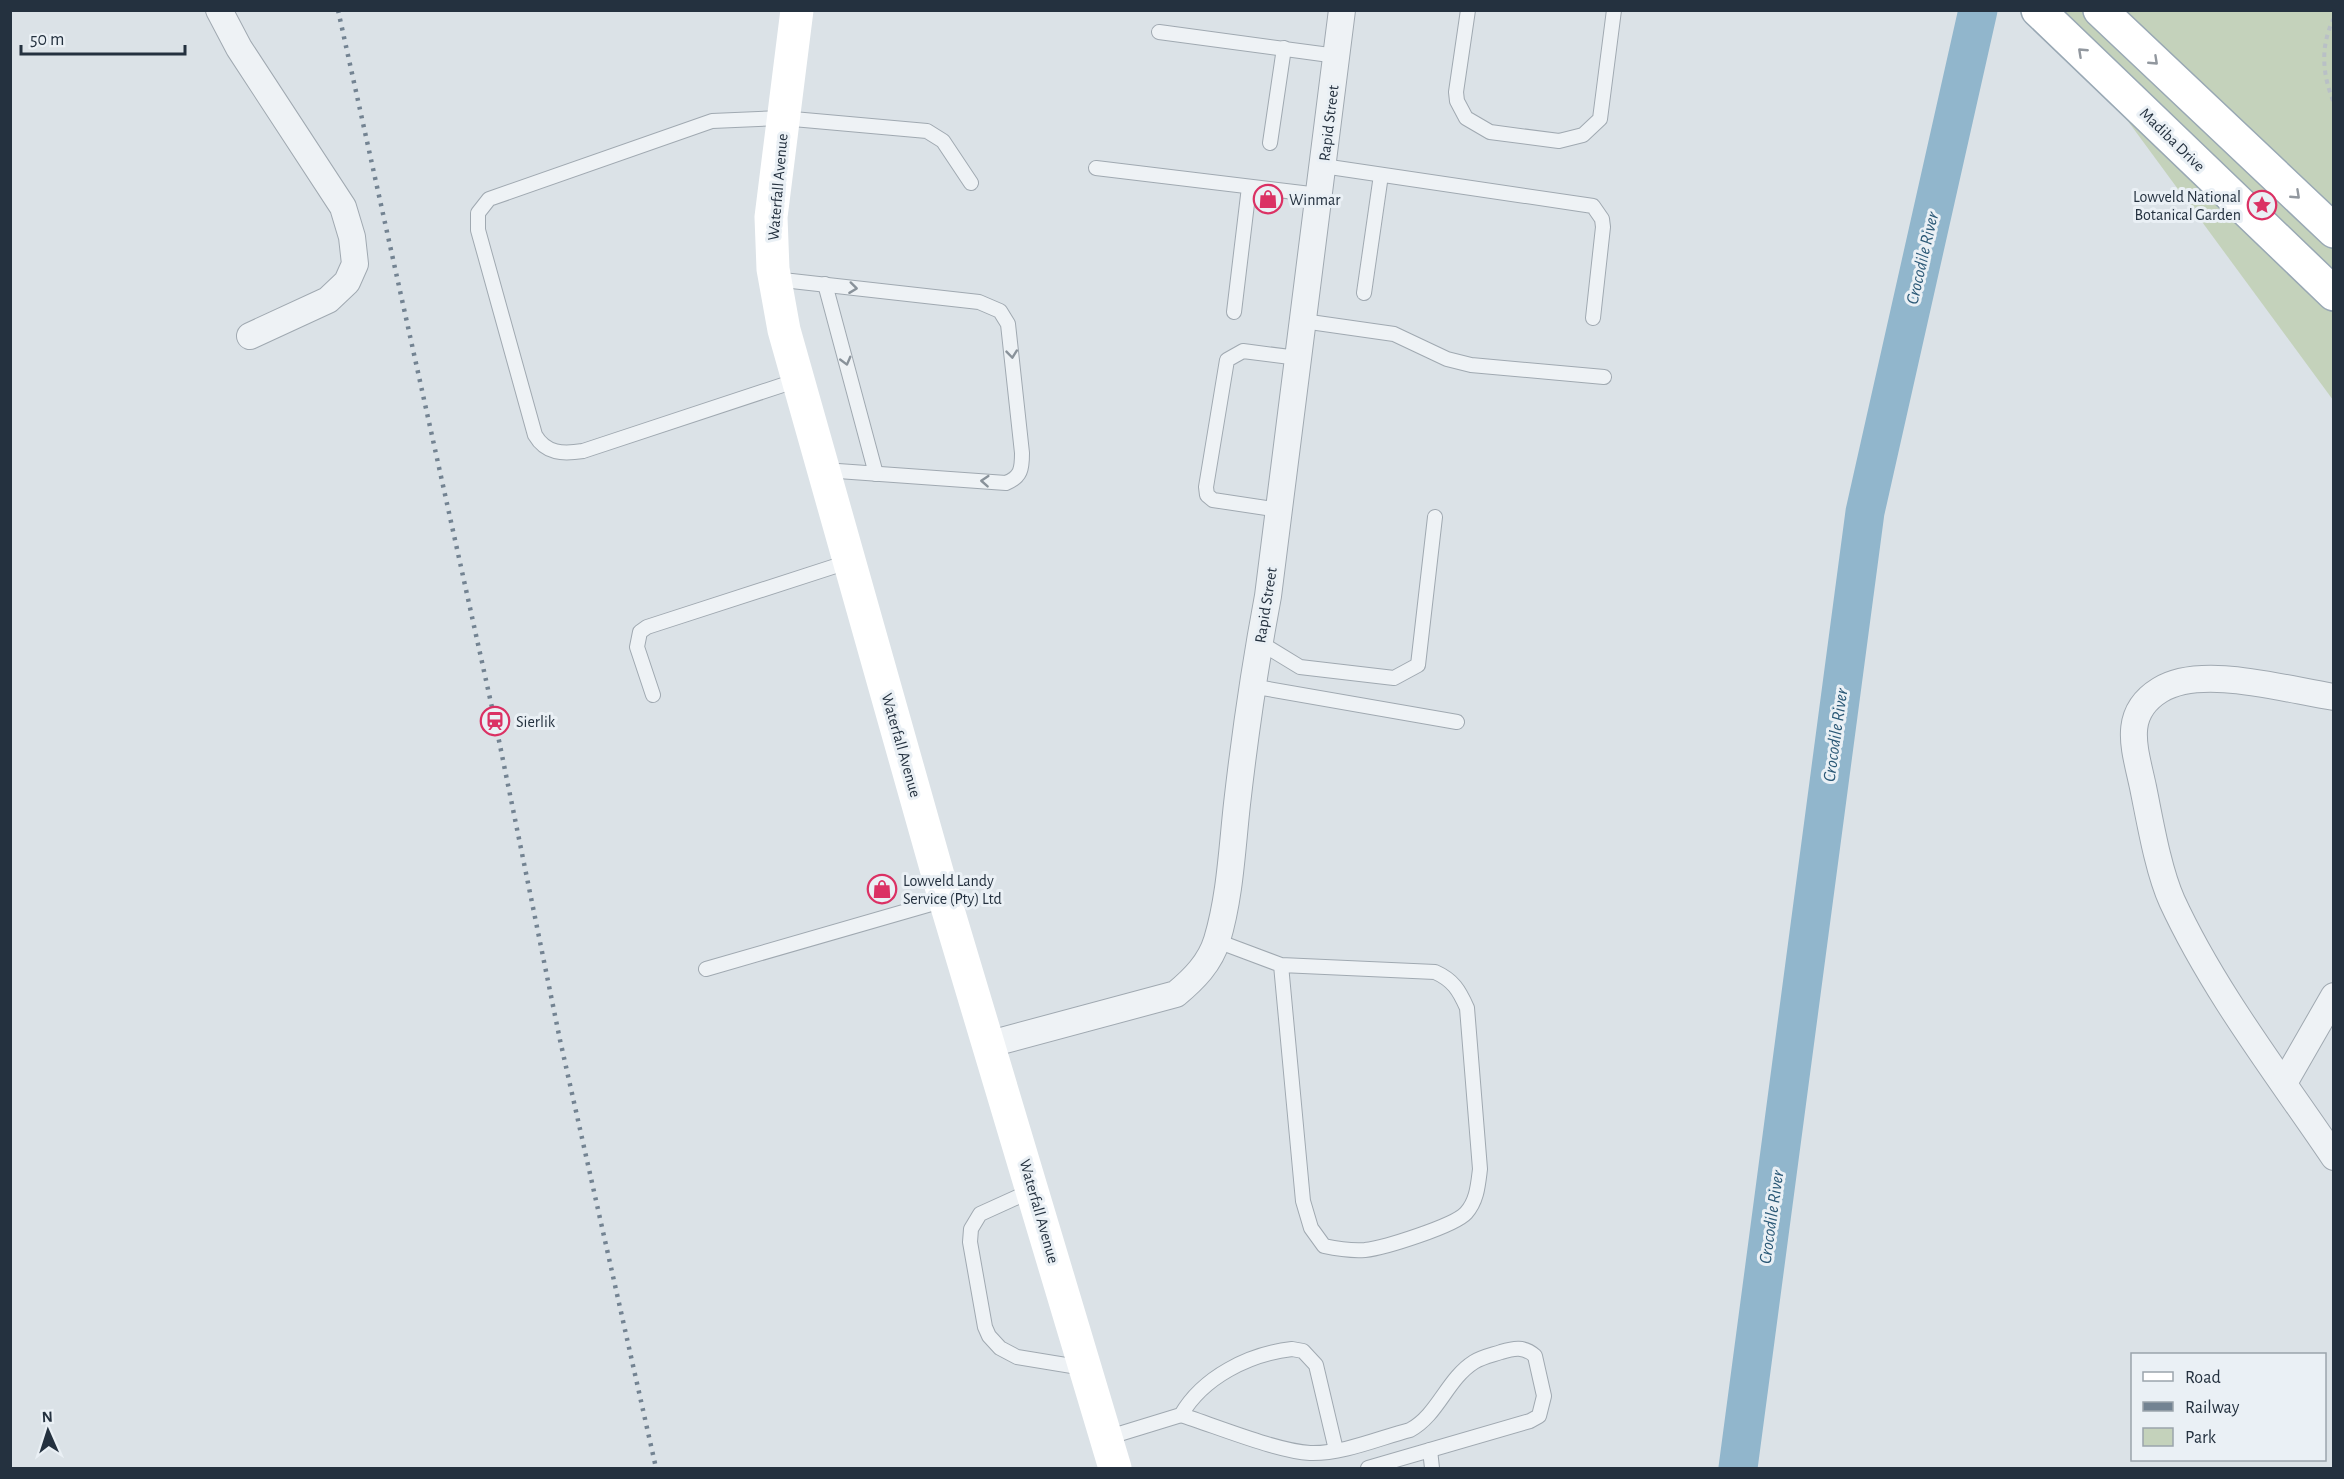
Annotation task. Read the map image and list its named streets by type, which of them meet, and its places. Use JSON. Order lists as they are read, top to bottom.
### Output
{
  "streets": {
    "street": ["Rapid Street", "Madiba Drive", "Waterfall Avenue"]
  },
  "crossings": [
    ["Rapid Street", "Waterfall Avenue"]
  ],
  "water": ["Crocodile River"],
  "places": {
    "shop": ["Winmar", "Lowveld Landy Service (Pty) Ltd"],
    "place": ["Lowveld National Botanical Garden"],
    "station": ["Sierlik"]
  },
  "legend": ["Road", "Railway", "Park"],
  "scale_bar": "50 m",
  "north": "top"
}
